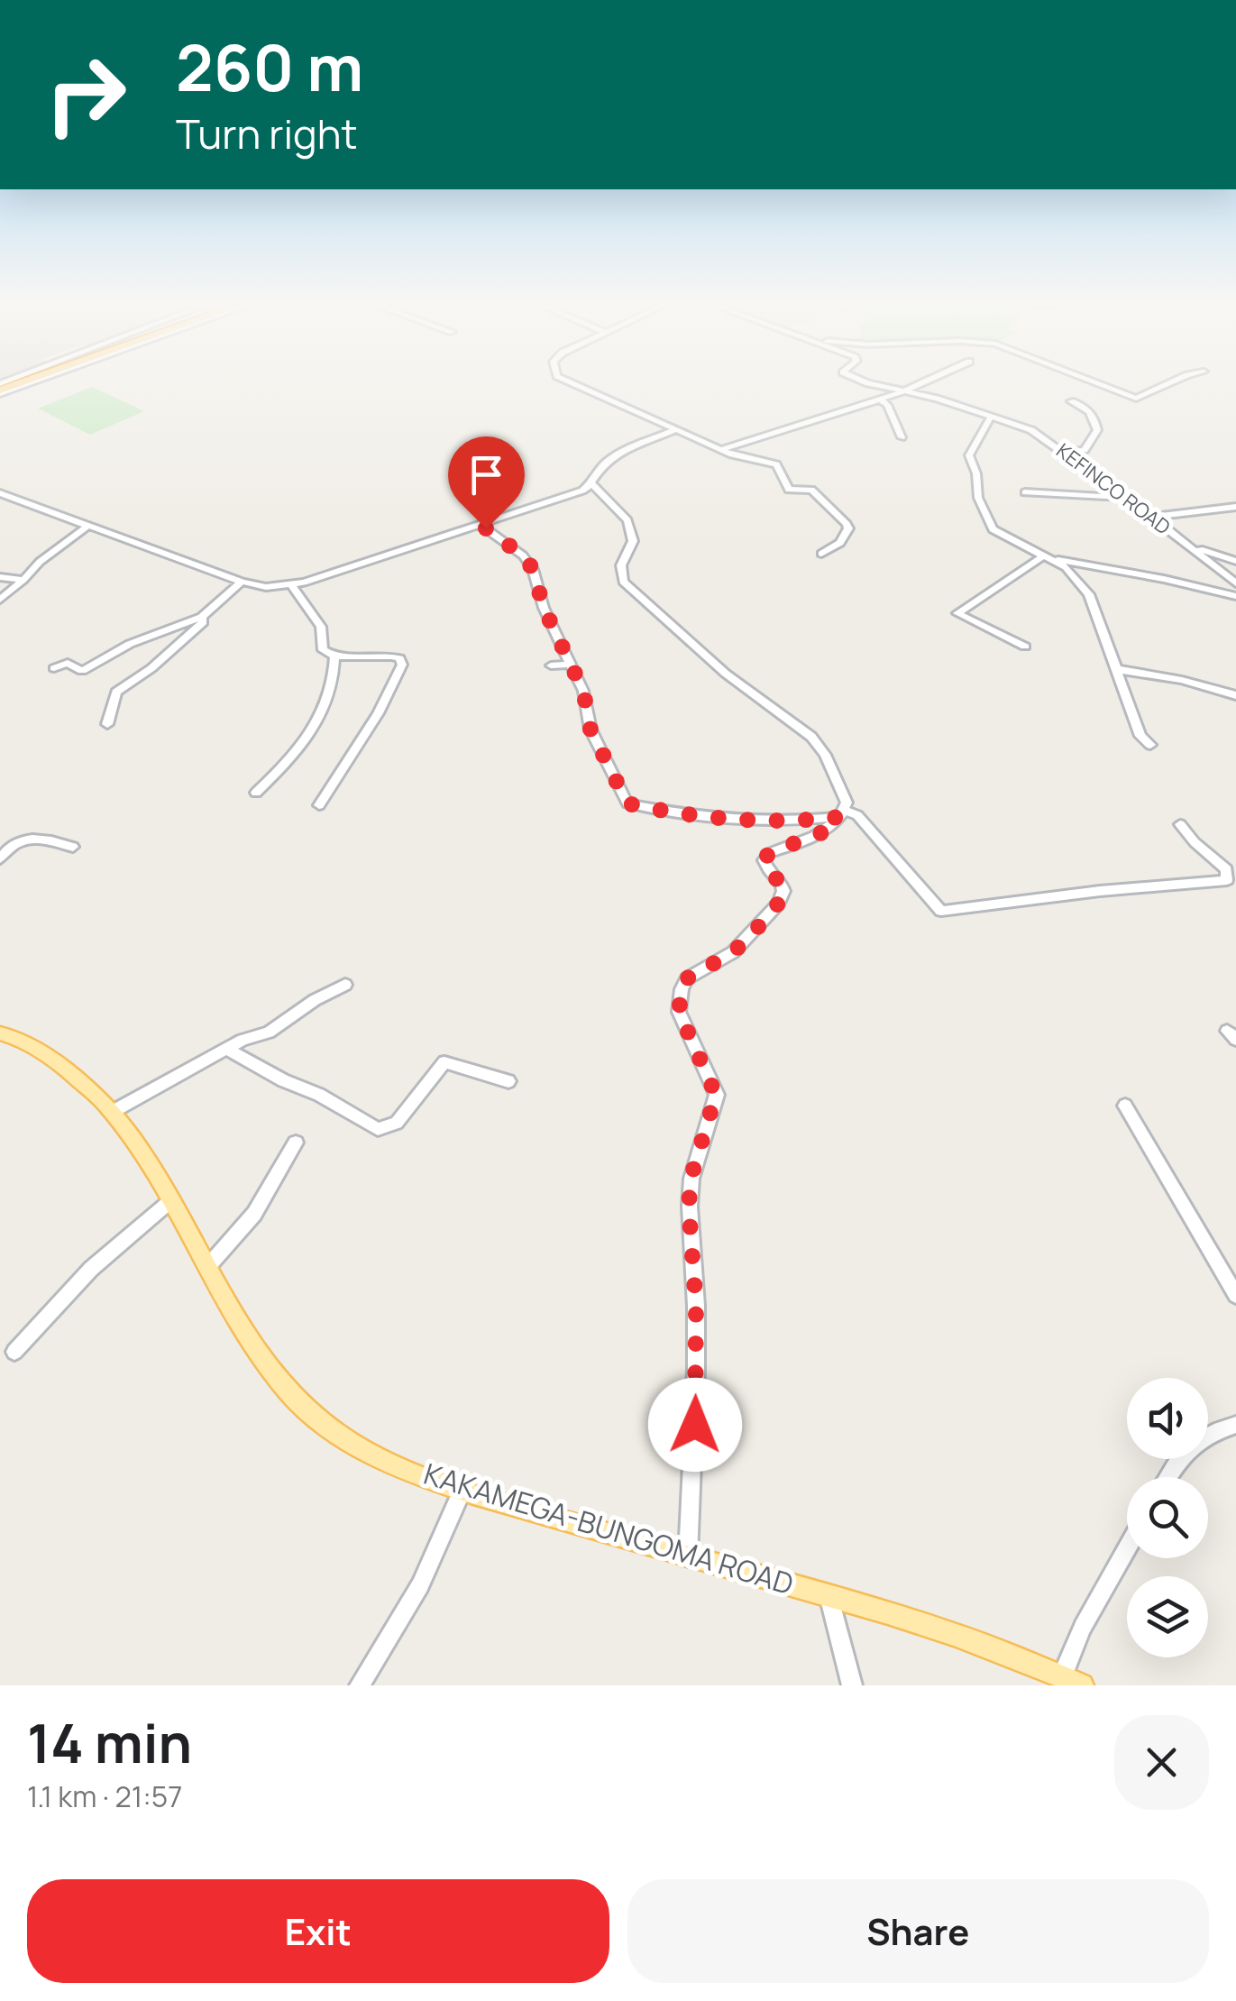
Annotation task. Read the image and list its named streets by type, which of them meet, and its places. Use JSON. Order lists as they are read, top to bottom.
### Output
{
  "streets": {
    "main road": ["KAKAMEGA-BUNGOMA ROAD"],
    "street": ["KEFINCO ROAD"]
  },
  "page": {
    "turn": ["260 m", "Turn right"],
    "heading": ["14 min", "1.1 km · 21:57"],
    "buttons": ["Exit", "Share"]
  }
}
